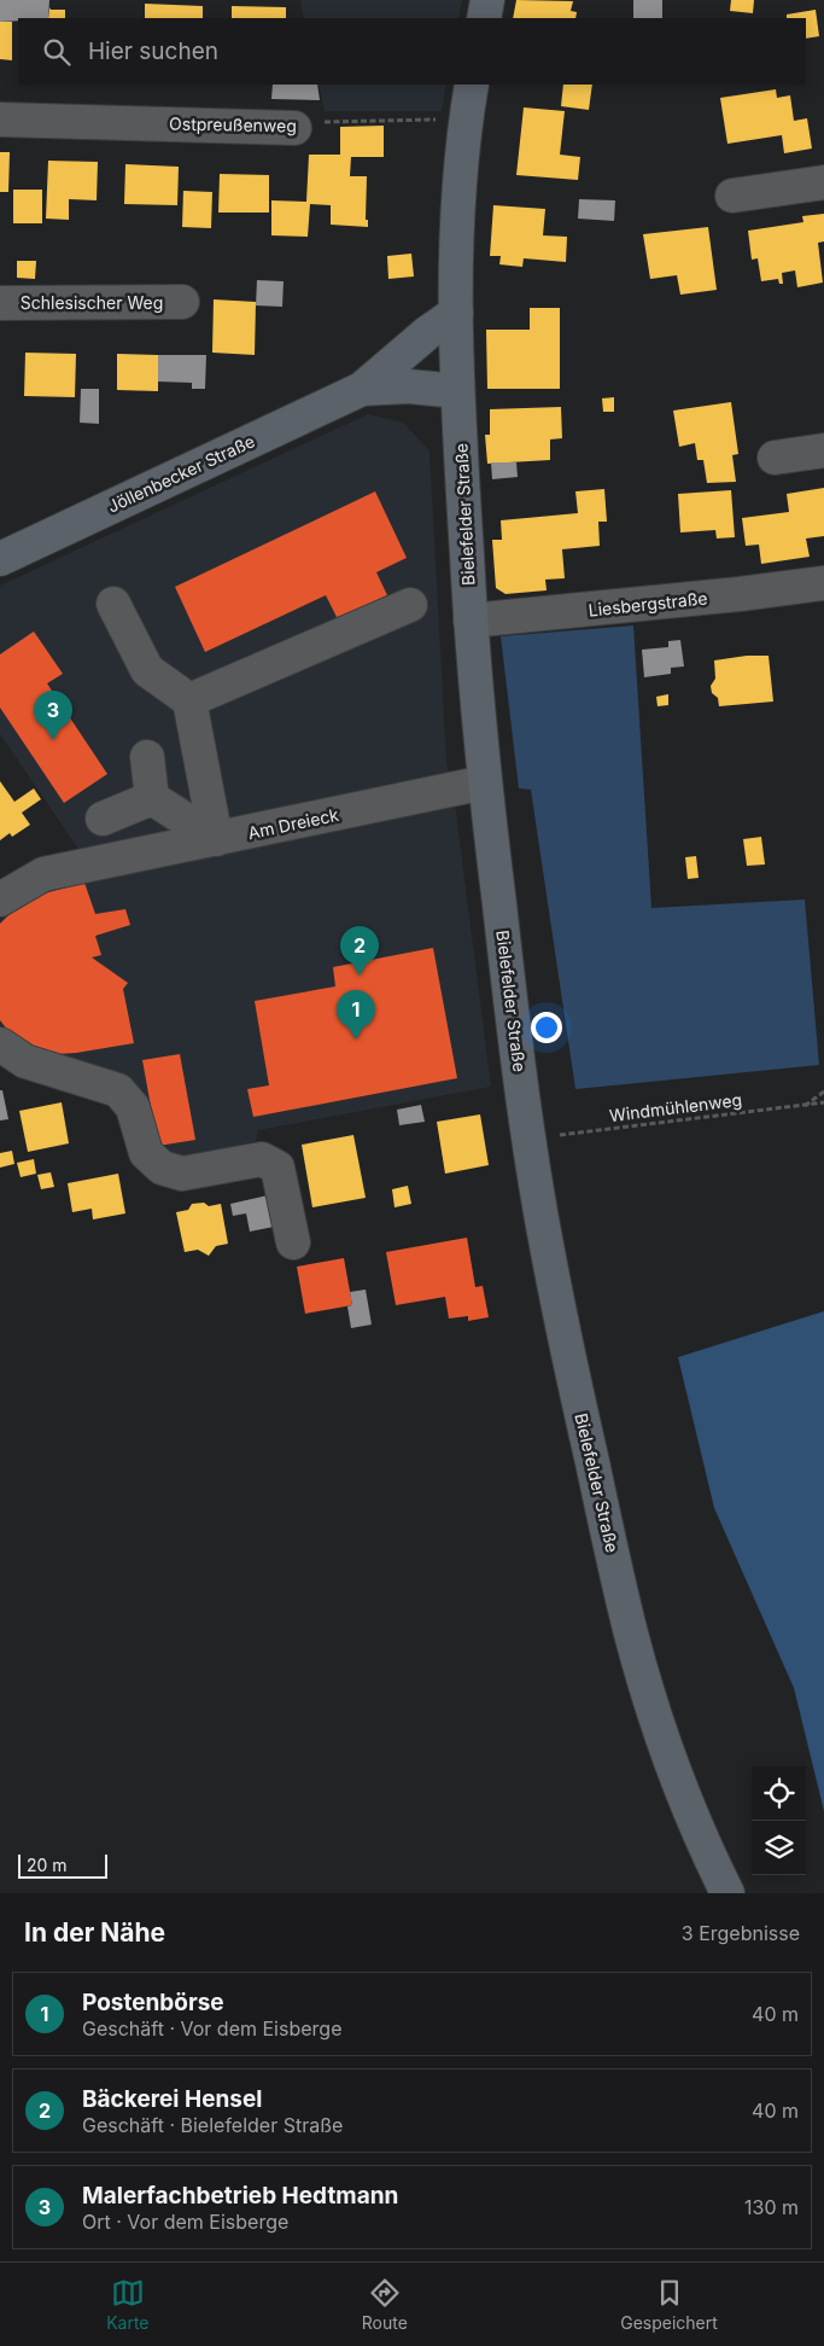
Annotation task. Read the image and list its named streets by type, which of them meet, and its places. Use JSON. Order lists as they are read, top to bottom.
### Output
{
  "streets": {
    "main road": ["Jöllenbecker Straße", "Bielefelder Straße"],
    "street": [
      "Ostpreußenweg",
      "Schlesischer Weg",
      "Liesbergstraße",
      "Am Dreieck"
    ],
    "path": ["Windmühlenweg"]
  },
  "crossings": [
    ["Ostpreußenweg", "Bielefelder Straße"],
    ["Jöllenbecker Straße", "Bielefelder Straße"],
    ["Bielefelder Straße", "Liesbergstraße"],
    ["Bielefelder Straße", "Am Dreieck"],
    ["Bielefelder Straße", "Windmühlenweg"]
  ],
  "scale_bar": "20 m",
  "page": {
    "search": "Hier suchen",
    "pins": ["3", "2", "1"],
    "scale": "20 m",
    "heading": ["In der Nähe", "3 Ergebnisse"],
    "list": [
      {
        "mark": "1",
        "name": "Postenbörse",
        "note": "Geschäft · Vor dem Eisberge",
        "value": "40 m"
      },
      {
        "mark": "2",
        "name": "Bäckerei Hensel",
        "note": "Geschäft · Bielefelder Straße",
        "value": "40 m"
      },
      {
        "mark": "3",
        "name": "Malerfachbetrieb Hedtmann",
        "note": "Ort · Vor dem Eisberge",
        "value": "130 m"
      }
    ],
    "nav": ["Karte", "Route", "Gespeichert"]
  }
}
